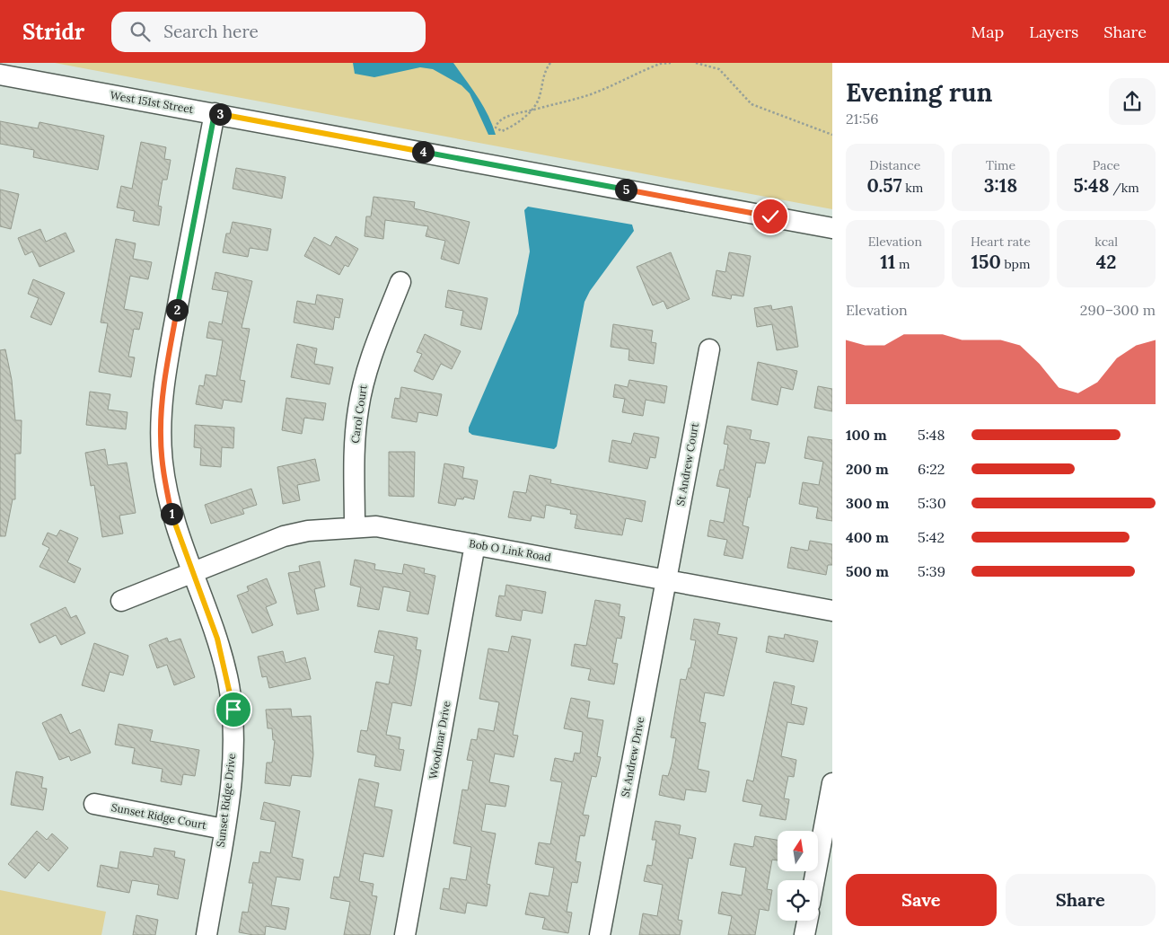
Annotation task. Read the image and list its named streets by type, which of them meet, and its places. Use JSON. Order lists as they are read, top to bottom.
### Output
{
  "streets": {
    "street": [
      "West 151st Street",
      "Carol Court",
      "St Andrew Court",
      "Bob O Link Road",
      "Woodmar Drive",
      "St Andrew Drive",
      "Sunset Ridge Drive",
      "Sunset Ridge Court"
    ]
  },
  "crossings": [
    ["West 151st Street", "Sunset Ridge Drive"],
    ["Carol Court", "Bob O Link Road"],
    ["St Andrew Court", "Bob O Link Road"],
    ["St Andrew Court", "St Andrew Drive"],
    ["Bob O Link Road", "Woodmar Drive"],
    ["Bob O Link Road", "St Andrew Drive"],
    ["Bob O Link Road", "Sunset Ridge Drive"],
    ["Sunset Ridge Drive", "Sunset Ridge Court"]
  ],
  "north": "top",
  "page": {
    "header": "Stridr",
    "search": "Search here",
    "nav": ["Map", "Layers", "Share"],
    "heading": ["Evening run", "21:56"],
    "pins": [
      "3",
      "4",
      "5",
      "2",
      "1"
    ],
    "stats": [
      ["Distance", "0.57 km"],
      ["Time", "3:18"],
      ["Pace", "5:48 /km"],
      ["Elevation", "11 m"],
      ["Heart rate", "150 bpm"],
      ["kcal", "42"]
    ],
    "chart": ["Elevation", "290–300 m"],
    "list": [
      {
        "name": "100 m",
        "note": "5:48"
      },
      {
        "name": "200 m",
        "note": "6:22"
      },
      {
        "name": "300 m",
        "note": "5:30"
      },
      {
        "name": "400 m",
        "note": "5:42"
      },
      {
        "name": "500 m",
        "note": "5:39"
      }
    ],
    "buttons": ["Save", "Share"]
  }
}
